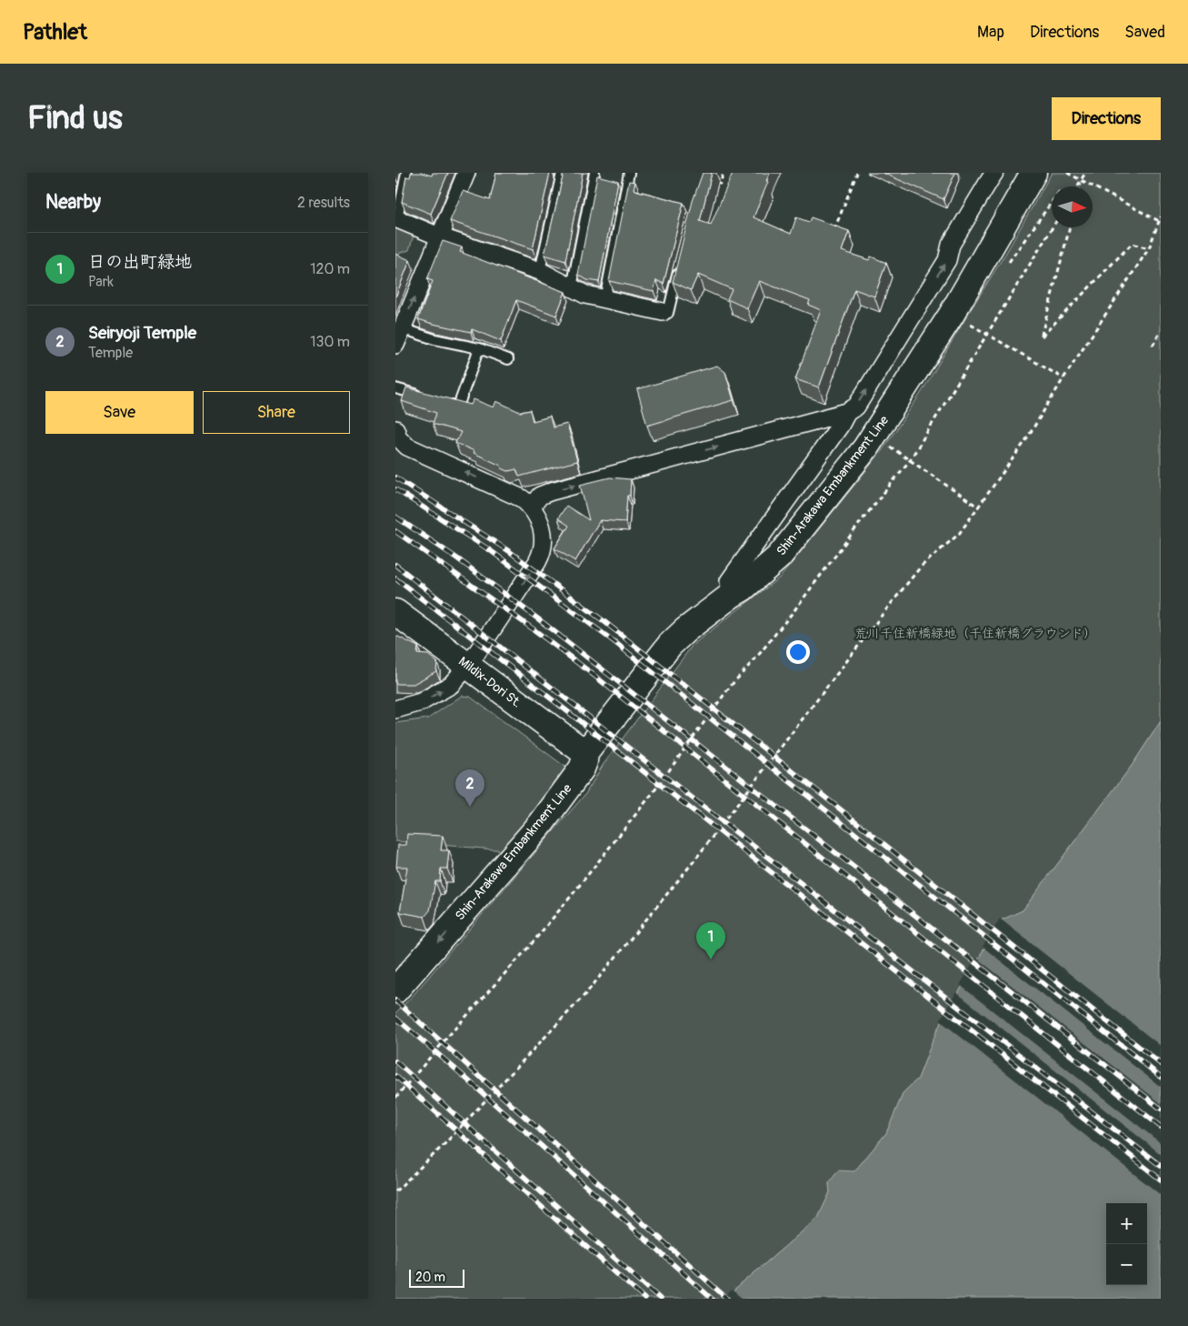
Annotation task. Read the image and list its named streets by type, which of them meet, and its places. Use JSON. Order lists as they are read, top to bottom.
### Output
{
  "streets": {
    "main road": ["Shin-Arakawa Embankment Line", "Mildix-Dori St."]
  },
  "crossings": [
    ["Shin-Arakawa Embankment Line", "Mildix-Dori St."]
  ],
  "parks": ["荒川千住新橋緑地（千住新橋グラウンド）"],
  "scale_bar": "20 m",
  "north": "right",
  "page": {
    "header": "Pathlet",
    "nav": ["Map", "Directions", "Saved"],
    "buttons": [
      "Directions",
      ["Save", "Share"]
    ],
    "title": "Find us",
    "heading": ["Nearby", "2 results"],
    "list": [
      {
        "mark": "1",
        "name": "日の出町緑地",
        "note": "Park",
        "value": "120 m"
      },
      {
        "mark": "2",
        "name": "Seiryoji Temple",
        "note": "Temple",
        "value": "130 m"
      }
    ],
    "pins": ["2", "1"],
    "map_buttons": ["+", "−"],
    "scale": "20 m"
  }
}
